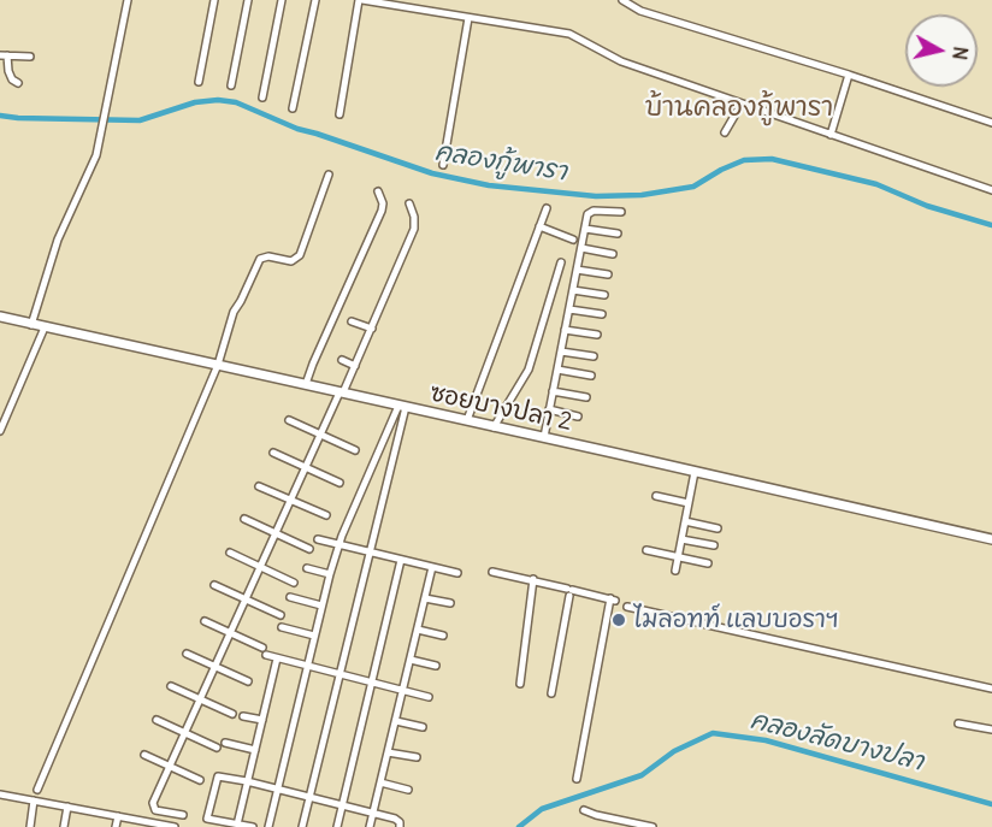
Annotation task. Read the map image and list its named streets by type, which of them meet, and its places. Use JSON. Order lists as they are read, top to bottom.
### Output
{
  "streets": {
    "street": ["ซอยบางปลา 2"]
  },
  "districts": ["บ้านคลองกู้พารา"],
  "water": ["คลองกู้พารา", "คลองลัดบางปลา"],
  "places": ["ไมลอทท์ แลบบอราฯ"],
  "north": "right"
}
